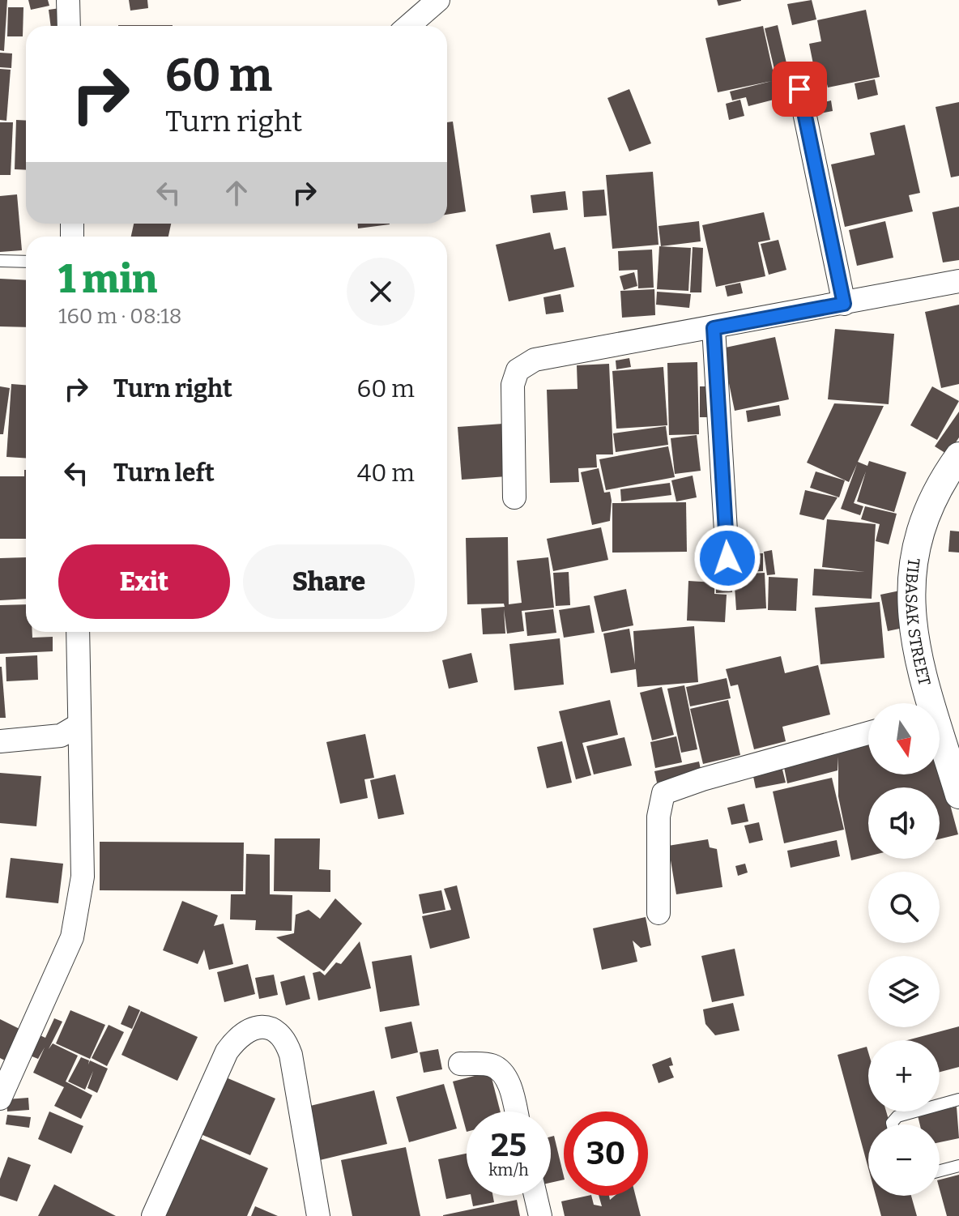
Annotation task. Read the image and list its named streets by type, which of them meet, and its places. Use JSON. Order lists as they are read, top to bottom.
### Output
{
  "streets": {
    "street": ["TIBASAK STREET"]
  },
  "north": "bottom",
  "page": {
    "turn": ["60 m", "Turn right"],
    "heading": ["1 min", "160 m · 08:18"],
    "list": [
      {
        "name": "Turn right",
        "value": "60 m"
      },
      {
        "name": "Turn left",
        "value": "40 m"
      }
    ],
    "buttons": ["Exit", "Share"],
    "map_buttons": ["+", "−"],
    "speed": "25 km/h",
    "limit": "30"
  }
}
